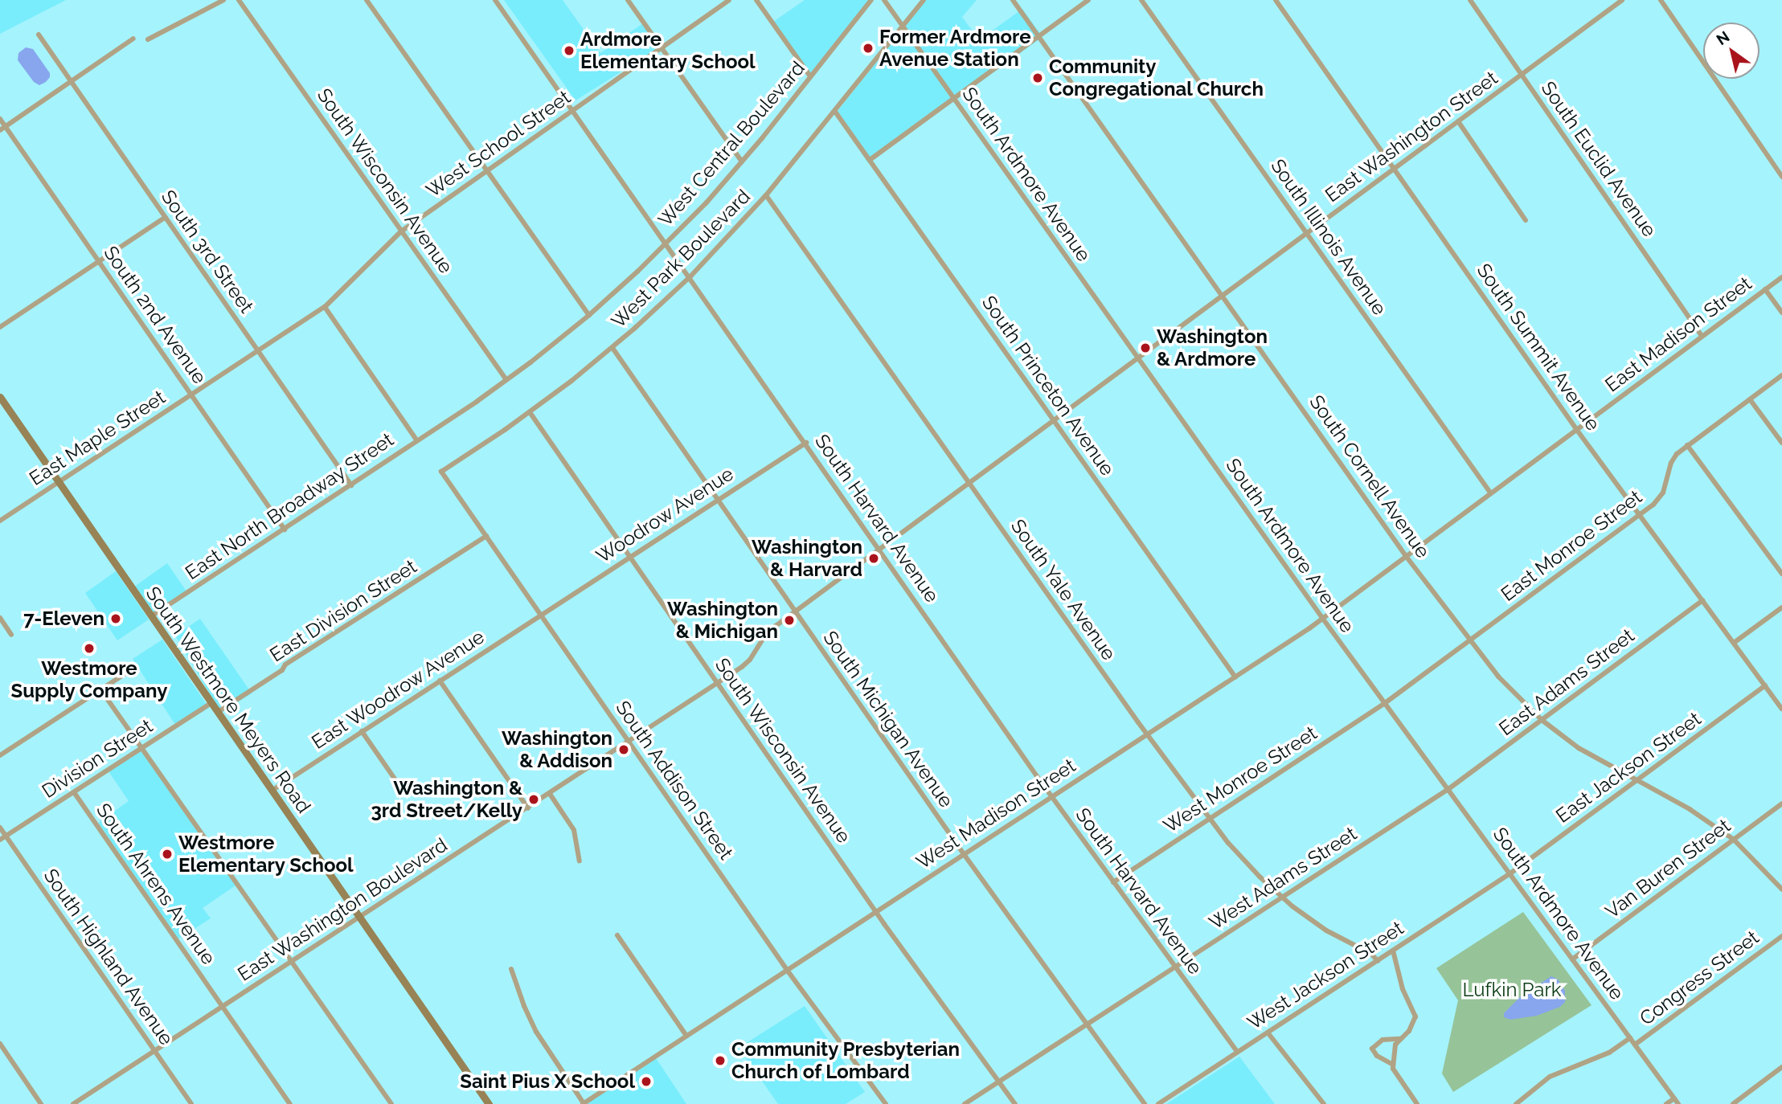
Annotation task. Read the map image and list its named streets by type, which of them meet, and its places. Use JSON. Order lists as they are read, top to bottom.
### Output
{
  "streets": {
    "street": [
      "East Washington Street",
      "West School Street",
      "West Central Boulevard",
      "South Euclid Avenue",
      "South Ardmore Avenue",
      "South Wisconsin Avenue",
      "South Illinois Avenue",
      "South 3rd Street",
      "West Park Boulevard",
      "South 2nd Avenue",
      "East Madison Street",
      "South Summit Avenue",
      "South Princeton Avenue",
      "East Maple Street",
      "South Cornell Avenue",
      "East North Broadway Street",
      "Woodrow Avenue",
      "South Harvard Avenue",
      "East Monroe Street",
      "South Yale Avenue",
      "East Division Street",
      "East Adams Street",
      "East Woodrow Avenue",
      "South Westmore Meyers Road",
      "South Michigan Avenue",
      "Division Street",
      "East Jackson Street",
      "West Monroe Street",
      "South Addison Street",
      "West Madison Street",
      "Van Buren Street",
      "West Adams Street",
      "South Ahrens Avenue",
      "East Washington Boulevard",
      "South Highland Avenue",
      "West Jackson Street",
      "Congress Street"
    ]
  },
  "crossings": [
    ["East Washington Street", "South Euclid Avenue"],
    ["East Washington Street", "South Ardmore Avenue"],
    ["East Washington Street", "South Illinois Avenue"],
    ["East Washington Street", "South Summit Avenue"],
    ["East Washington Street", "South Princeton Avenue"],
    ["East Washington Street", "South Cornell Avenue"],
    ["East Washington Street", "South Harvard Avenue"],
    ["East Washington Street", "South Yale Avenue"],
    ["East Washington Street", "East Washington Boulevard"],
    ["West School Street", "South Wisconsin Avenue"],
    ["West School Street", "East Maple Street"],
    ["West School Street", "South Harvard Avenue"],
    ["West Central Boulevard", "South Wisconsin Avenue"],
    ["West Central Boulevard", "East North Broadway Street"],
    ["West Central Boulevard", "South Harvard Avenue"],
    ["South Euclid Avenue", "East Madison Street"],
    ["South Ardmore Avenue", "West Park Boulevard"],
    ["South Ardmore Avenue", "East Madison Street"],
    ["South Ardmore Avenue", "East Monroe Street"],
    ["South Ardmore Avenue", "East Adams Street"],
    ["South Ardmore Avenue", "East Jackson Street"],
    ["South Ardmore Avenue", "West Monroe Street"],
    ["South Ardmore Avenue", "West Madison Street"],
    ["South Ardmore Avenue", "Van Buren Street"],
    ["South Ardmore Avenue", "West Adams Street"],
    ["South Ardmore Avenue", "West Jackson Street"],
    ["South Ardmore Avenue", "Congress Street"],
    ["South Wisconsin Avenue", "West Park Boulevard"],
    ["South Wisconsin Avenue", "Woodrow Avenue"],
    ["South Wisconsin Avenue", "West Madison Street"],
    ["South Wisconsin Avenue", "West Adams Street"],
    ["South Wisconsin Avenue", "East Washington Boulevard"],
    ["South Illinois Avenue", "East Madison Street"],
    ["South 3rd Street", "East Maple Street"],
    ["South 3rd Street", "East North Broadway Street"],
    ["West Park Boulevard", "South Princeton Avenue"],
    ["West Park Boulevard", "South Harvard Avenue"],
    ["West Park Boulevard", "South Yale Avenue"],
    ["West Park Boulevard", "South Michigan Avenue"],
    ["West Park Boulevard", "South Addison Street"],
    ["South 2nd Avenue", "East Maple Street"],
    ["South 2nd Avenue", "East North Broadway Street"],
    ["East Madison Street", "South Summit Avenue"],
    ["East Madison Street", "South Cornell Avenue"],
    ["East Madison Street", "West Madison Street"],
    ["South Summit Avenue", "East Monroe Street"],
    ["South Summit Avenue", "East Adams Street"],
    ["South Summit Avenue", "East Jackson Street"],
    ["South Princeton Avenue", "West Madison Street"],
    ["East Maple Street", "South Westmore Meyers Road"],
    ["South Cornell Avenue", "East Monroe Street"],
    ["South Cornell Avenue", "East Adams Street"],
    ["South Cornell Avenue", "East Jackson Street"],
    ["South Cornell Avenue", "Van Buren Street"],
    ["East North Broadway Street", "South Westmore Meyers Road"],
    ["Woodrow Avenue", "South Harvard Avenue"],
    ["Woodrow Avenue", "East Woodrow Avenue"],
    ["Woodrow Avenue", "South Michigan Avenue"],
    ["Woodrow Avenue", "South Addison Street"],
    ["South Harvard Avenue", "West Monroe Street"],
    ["South Harvard Avenue", "West Madison Street"],
    ["South Harvard Avenue", "West Adams Street"],
    ["South Harvard Avenue", "East Washington Boulevard"],
    ["South Harvard Avenue", "West Jackson Street"],
    ["East Monroe Street", "West Monroe Street"],
    ["South Yale Avenue", "West Monroe Street"],
    ["South Yale Avenue", "West Madison Street"],
    ["South Yale Avenue", "West Adams Street"],
    ["South Yale Avenue", "West Jackson Street"],
    ["East Division Street", "South Westmore Meyers Road"],
    ["East Division Street", "South Addison Street"],
    ["East Adams Street", "West Adams Street"],
    ["East Woodrow Avenue", "South Westmore Meyers Road"],
    ["East Woodrow Avenue", "South Addison Street"],
    ["South Westmore Meyers Road", "Division Street"],
    ["South Westmore Meyers Road", "East Washington Boulevard"],
    ["South Michigan Avenue", "West Madison Street"],
    ["South Michigan Avenue", "West Adams Street"],
    ["South Michigan Avenue", "East Washington Boulevard"],
    ["Division Street", "South Ahrens Avenue"],
    ["Division Street", "South Highland Avenue"],
    ["East Jackson Street", "West Jackson Street"],
    ["South Addison Street", "West Madison Street"],
    ["South Addison Street", "East Washington Boulevard"],
    ["South Ahrens Avenue", "East Washington Boulevard"],
    ["East Washington Boulevard", "South Highland Avenue"]
  ],
  "parks": ["Lufkin Park"],
  "places": [
    "Former Ardmore Avenue Station",
    "Ardmore Elementary School",
    "Community Congregational Church",
    "Washington & Ardmore",
    "Washington & Harvard",
    "7-Eleven",
    "Washington & Michigan",
    "Westmore Supply Company",
    "Washington & Addison",
    "Washington & 3rd Street/Kelly",
    "Westmore Elementary School",
    "Community Presbyterian Church of Lombard",
    "Saint Pius X School"
  ],
  "north": "top left"
}
